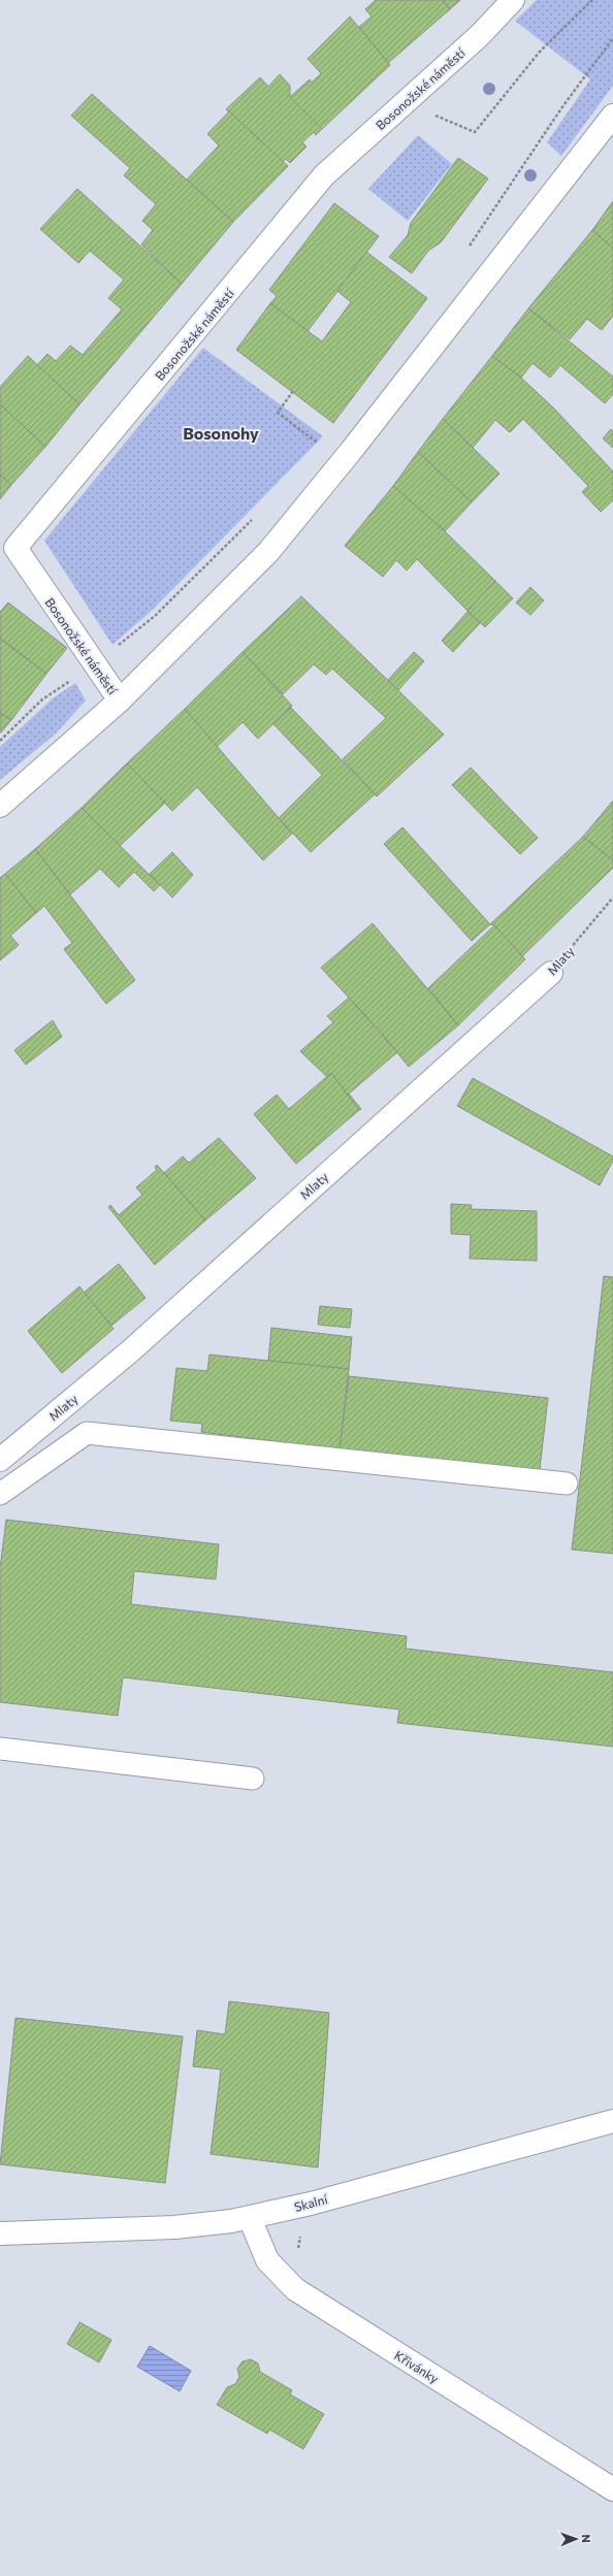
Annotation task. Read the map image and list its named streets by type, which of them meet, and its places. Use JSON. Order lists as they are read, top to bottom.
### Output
{
  "streets": {
    "street": [
      "Bosonožské náměstí",
      "Mlaty",
      "Skalní",
      "Křivánky"
    ]
  },
  "crossings": [
    ["Skalní", "Křivánky"]
  ],
  "districts": ["Bosonohy"],
  "north": "right"
}
